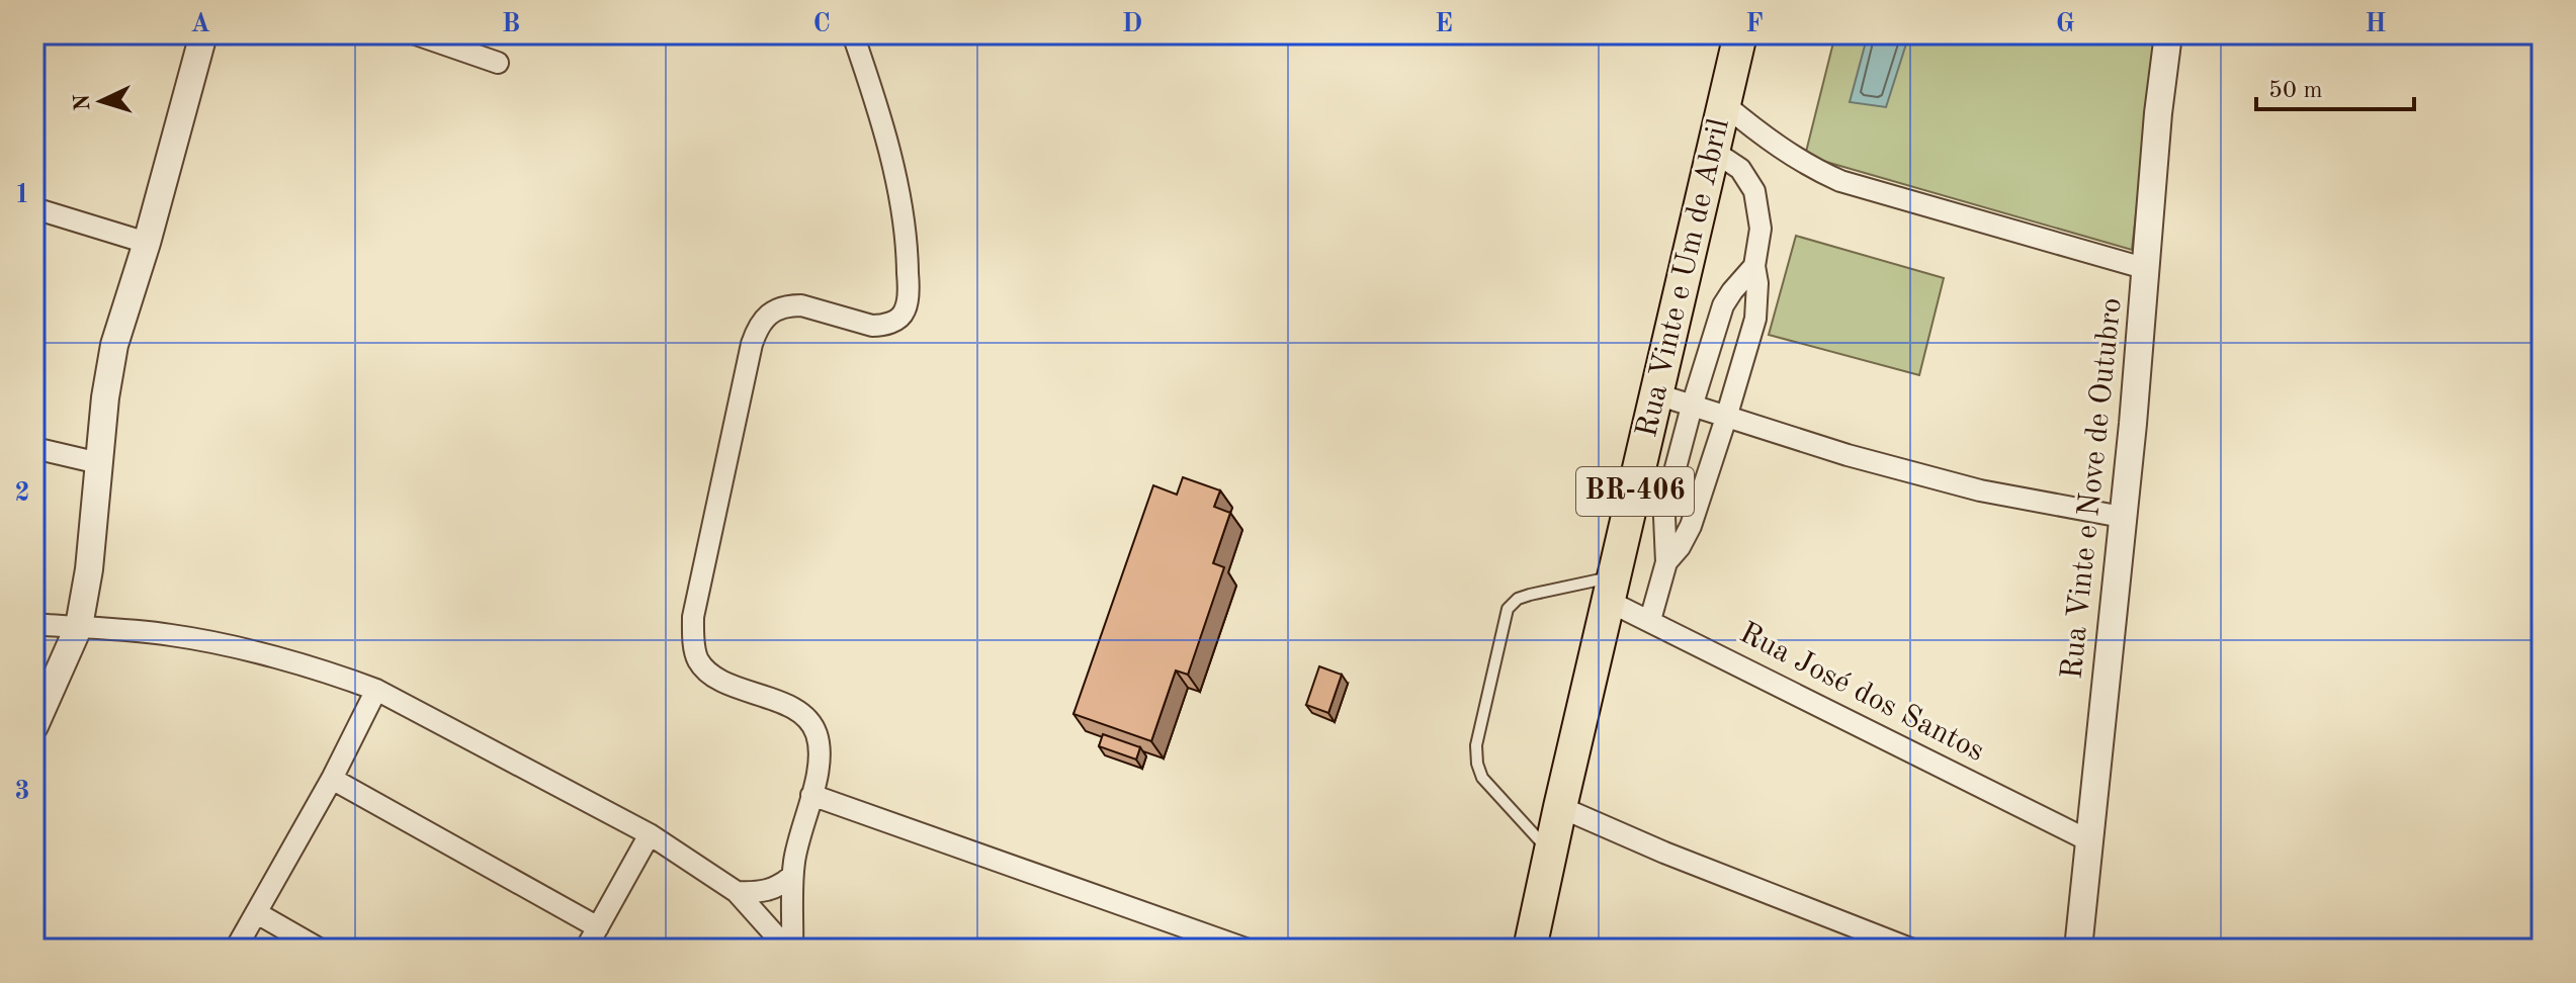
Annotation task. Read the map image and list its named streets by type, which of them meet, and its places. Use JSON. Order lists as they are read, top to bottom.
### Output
{
  "streets": {
    "main road": ["Rua Vinte e Um de Abril", "BR-406"],
    "street": ["Rua Vinte e Nove de Outubro", "Rua José dos Santos"]
  },
  "crossings": [
    ["Rua Vinte e Um de Abril", "Rua José dos Santos"],
    ["Rua Vinte e Nove de Outubro", "Rua José dos Santos"]
  ],
  "scale_bar": "50 m",
  "north": "left",
  "grid": {
    "columns": [
      "A",
      "B",
      "C",
      "D",
      "E",
      "F",
      "G",
      "H"
    ],
    "rows": ["1", "2", "3"]
  }
}
